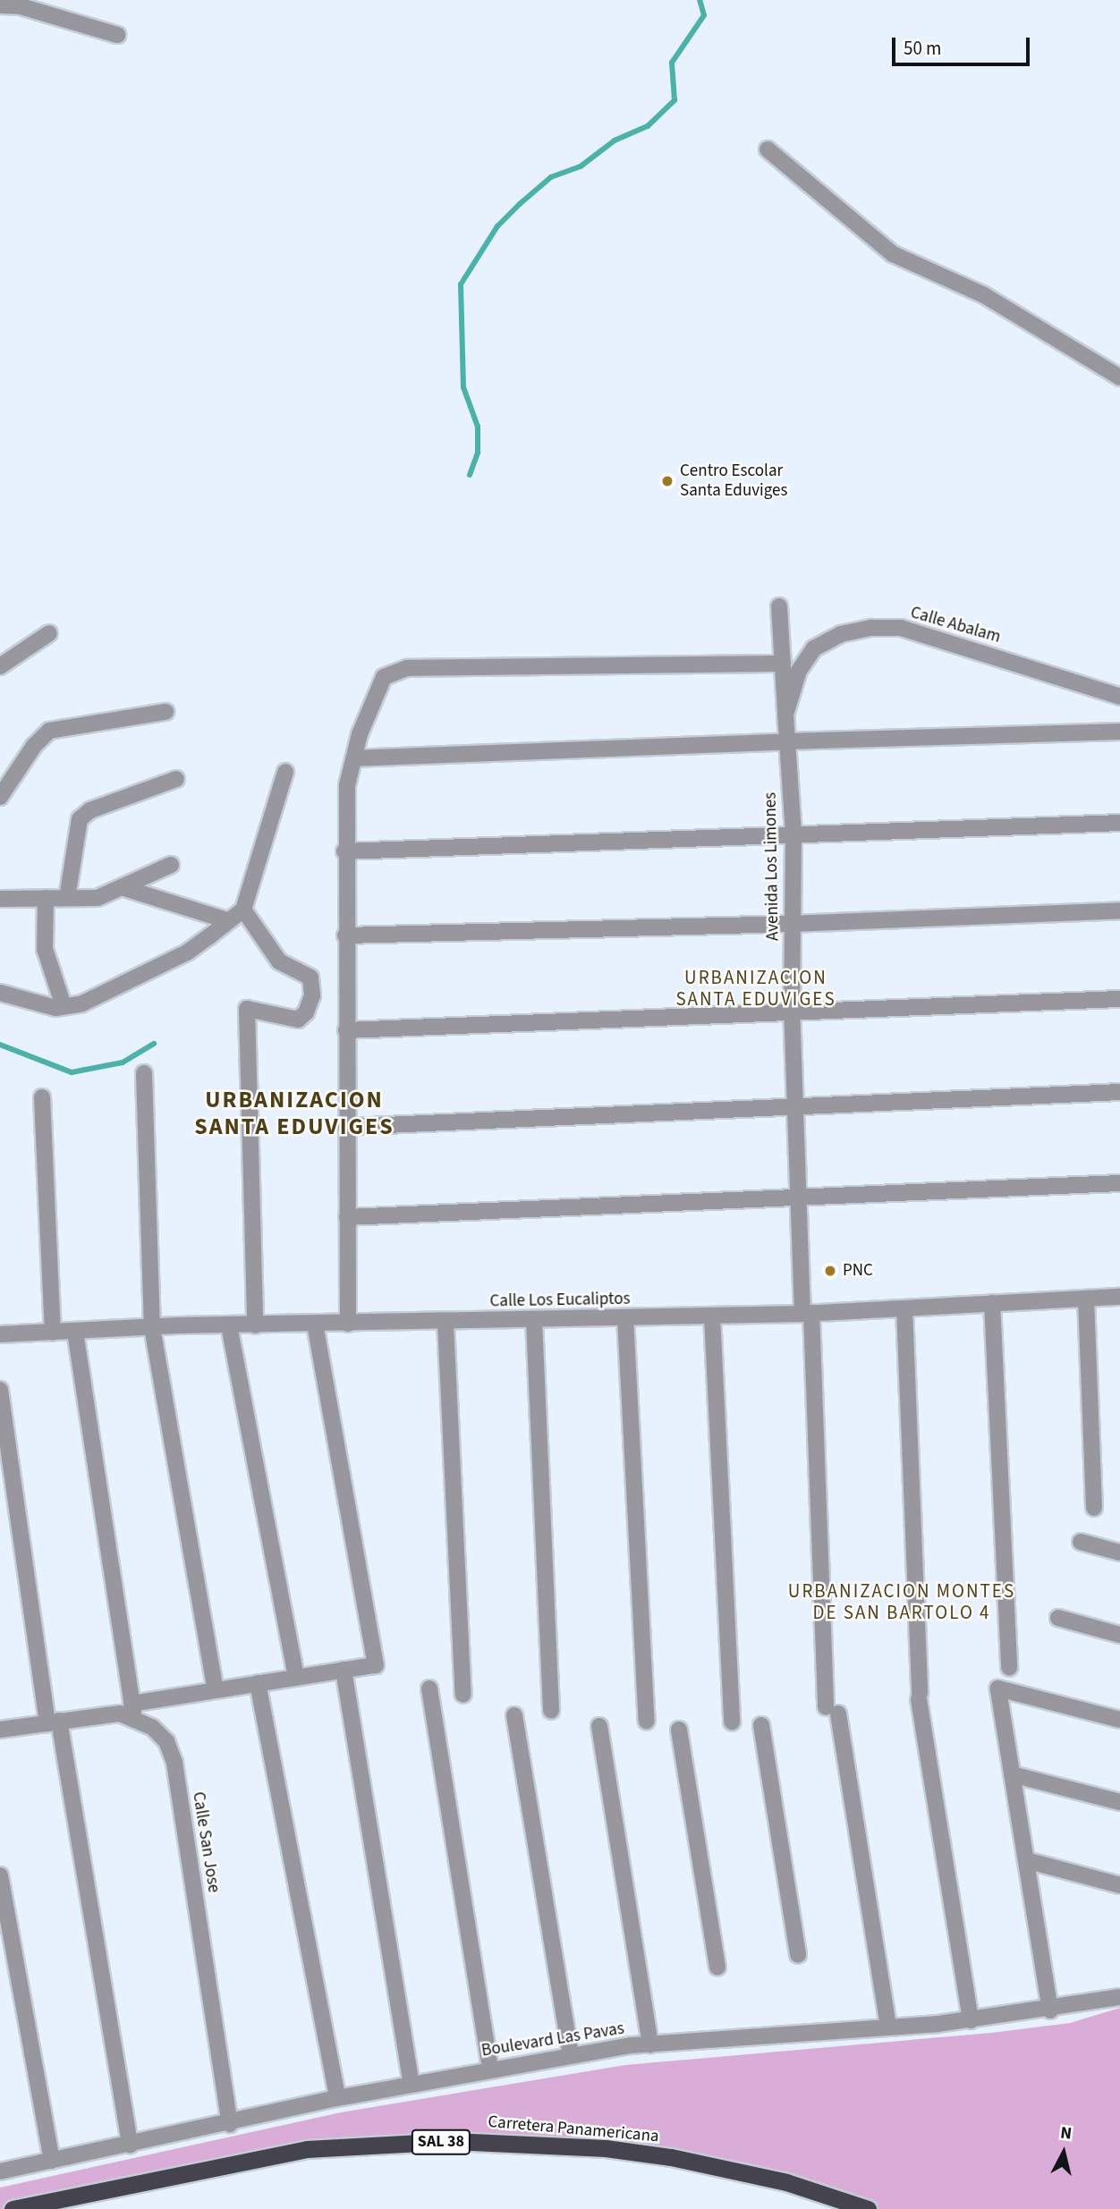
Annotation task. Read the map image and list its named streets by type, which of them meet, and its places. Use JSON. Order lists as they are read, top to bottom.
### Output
{
  "streets": {
    "highway": ["Carretera Panamericana", "SAL 38"],
    "street": [
      "Calle Abalam",
      "Avenida Los Limones",
      "Calle Los Eucaliptos",
      "Calle San Jose",
      "Boulevard Las Pavas"
    ]
  },
  "crossings": [
    ["Calle Abalam", "Avenida Los Limones"],
    ["Avenida Los Limones", "Calle Los Eucaliptos"],
    ["Avenida Los Limones", "Boulevard Las Pavas"],
    ["Calle San Jose", "Boulevard Las Pavas"]
  ],
  "districts": ["URBANIZACION SANTA EDUVIGES", "URBANIZACION SANTA EDUVIGES", "URBANIZACION MONTES DE SAN BARTOLO 4"],
  "places": ["Centro Escolar Santa Eduviges", "PNC"],
  "scale_bar": "50 m",
  "north": "top"
}
